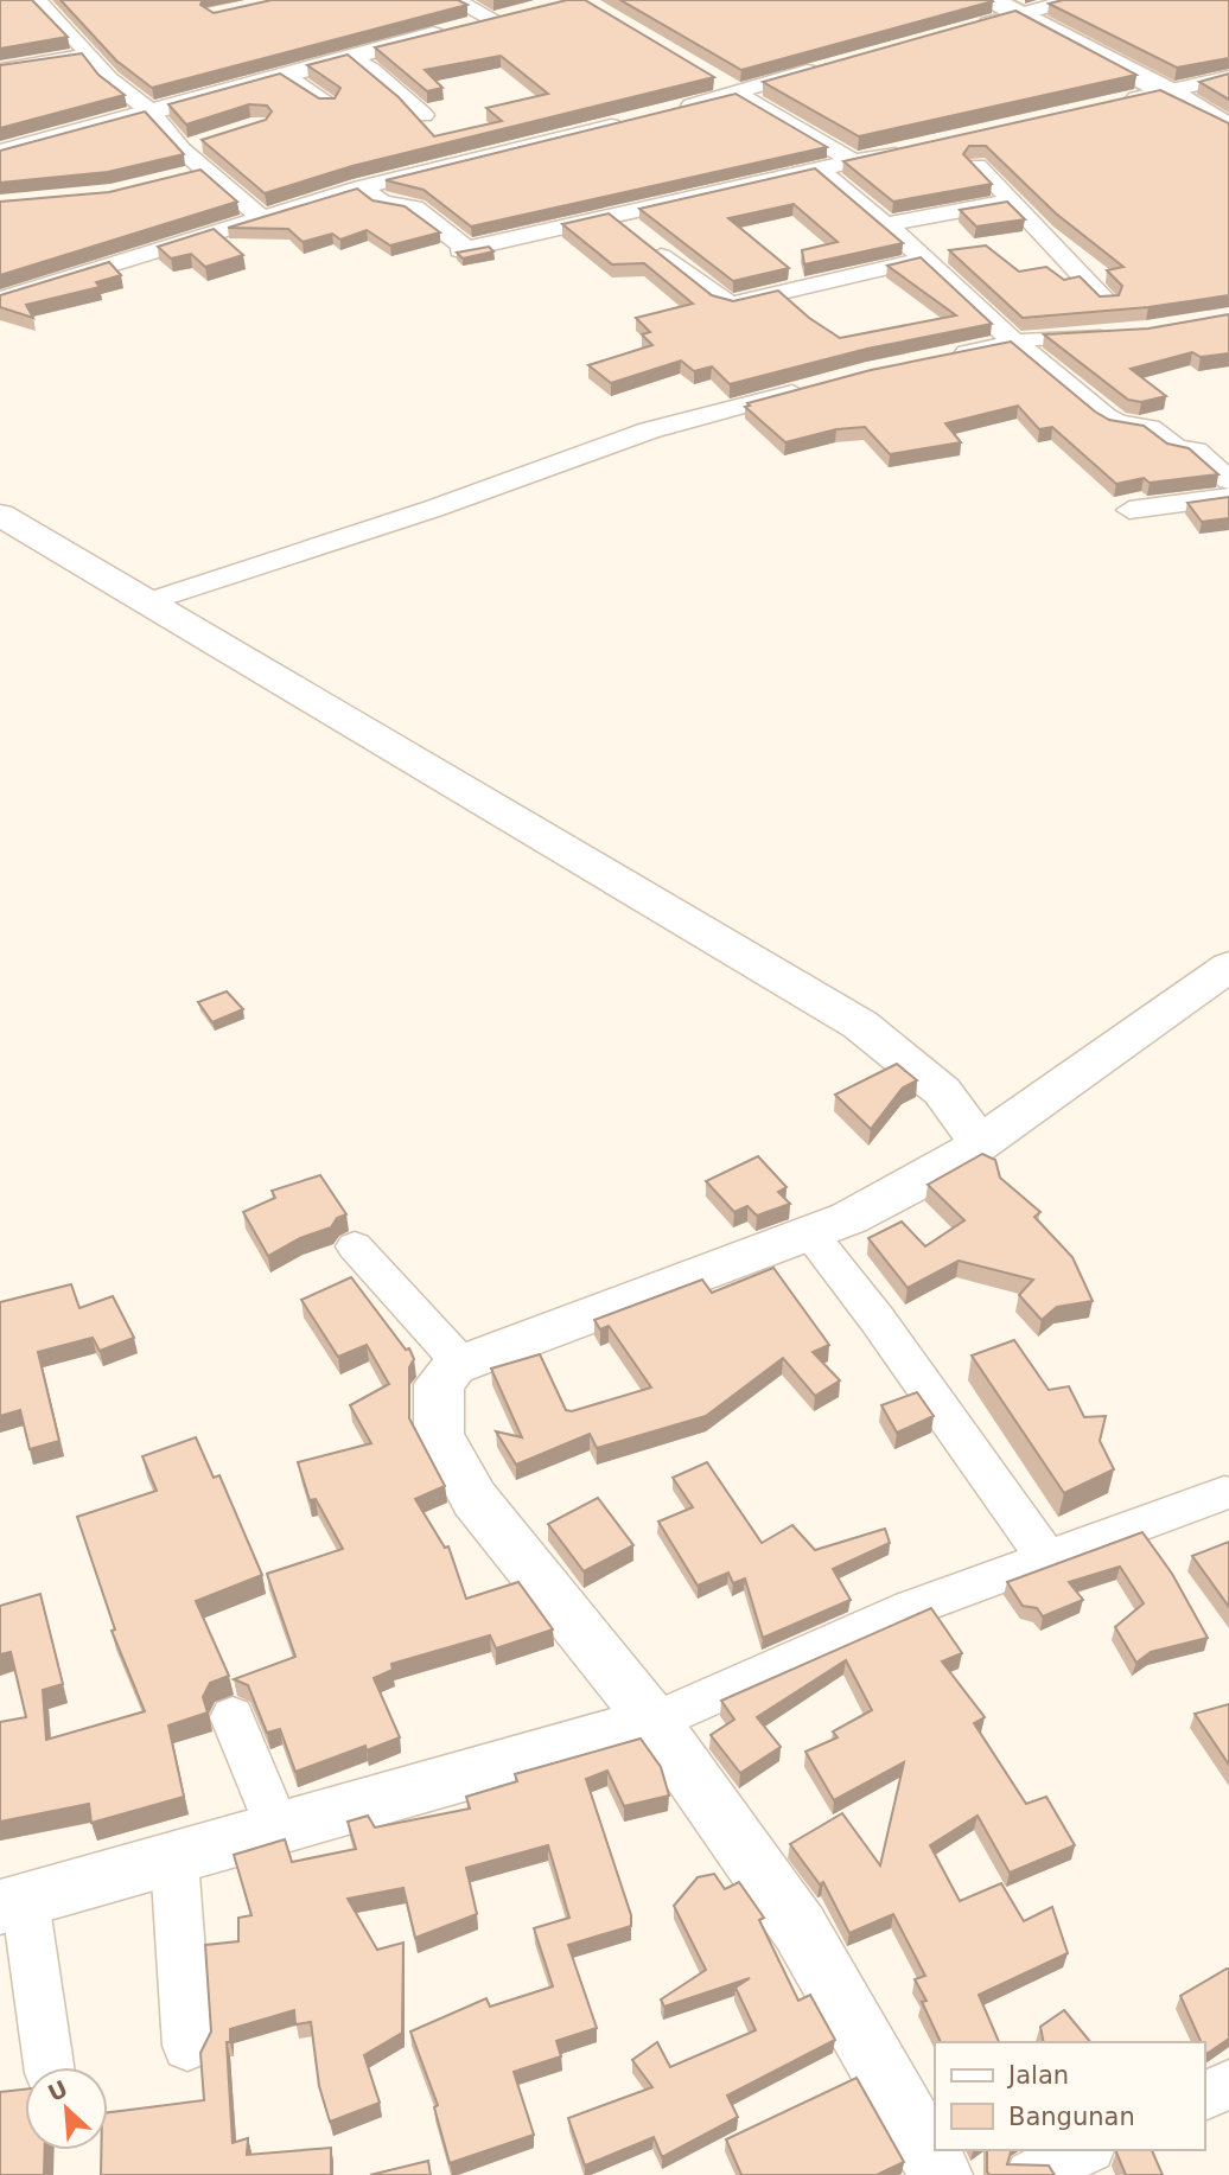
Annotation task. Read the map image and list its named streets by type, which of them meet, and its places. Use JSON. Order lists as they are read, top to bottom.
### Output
{
  "legend": ["Jalan", "Bangunan"],
  "north": "top left"
}
